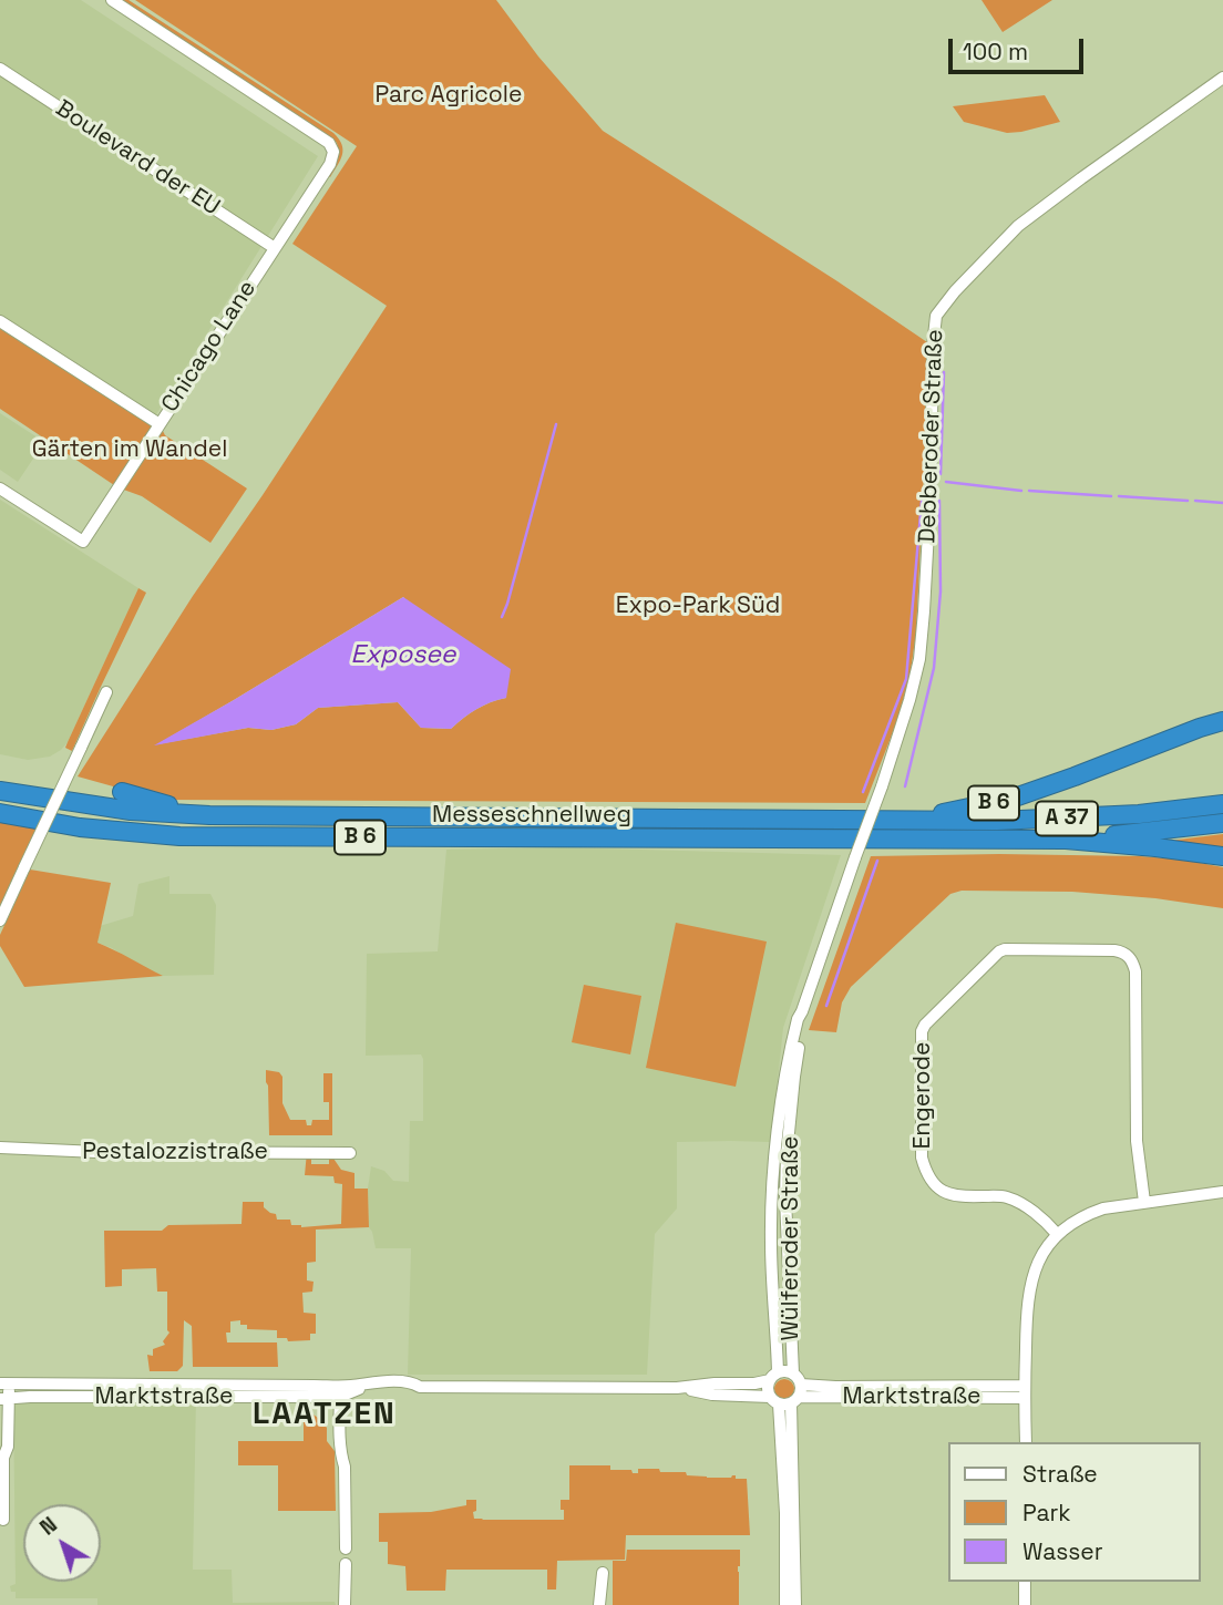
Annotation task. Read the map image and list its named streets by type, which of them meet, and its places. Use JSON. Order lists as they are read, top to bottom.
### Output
{
  "streets": {
    "highway": ["B 6", "Messeschnellweg", "A 37"],
    "street": [
      "Boulevard der EU",
      "Chicago Lane",
      "Debberoder Straße",
      "Engerode",
      "Pestalozzistraße",
      "Wülferoder Straße",
      "Marktstraße"
    ]
  },
  "crossings": [
    ["Boulevard der EU", "Chicago Lane"],
    ["Debberoder Straße", "Wülferoder Straße"],
    ["B 6", "Messeschnellweg"],
    ["B 6", "A 37"],
    ["Messeschnellweg", "A 37"],
    ["Wülferoder Straße", "Marktstraße"]
  ],
  "districts": ["LAATZEN"],
  "water": ["Exposee"],
  "parks": ["Parc Agricole", "Gärten im Wandel", "Expo-Park Süd"],
  "legend": ["Straße", "Park", "Wasser"],
  "scale_bar": "100 m",
  "north": "top left"
}
